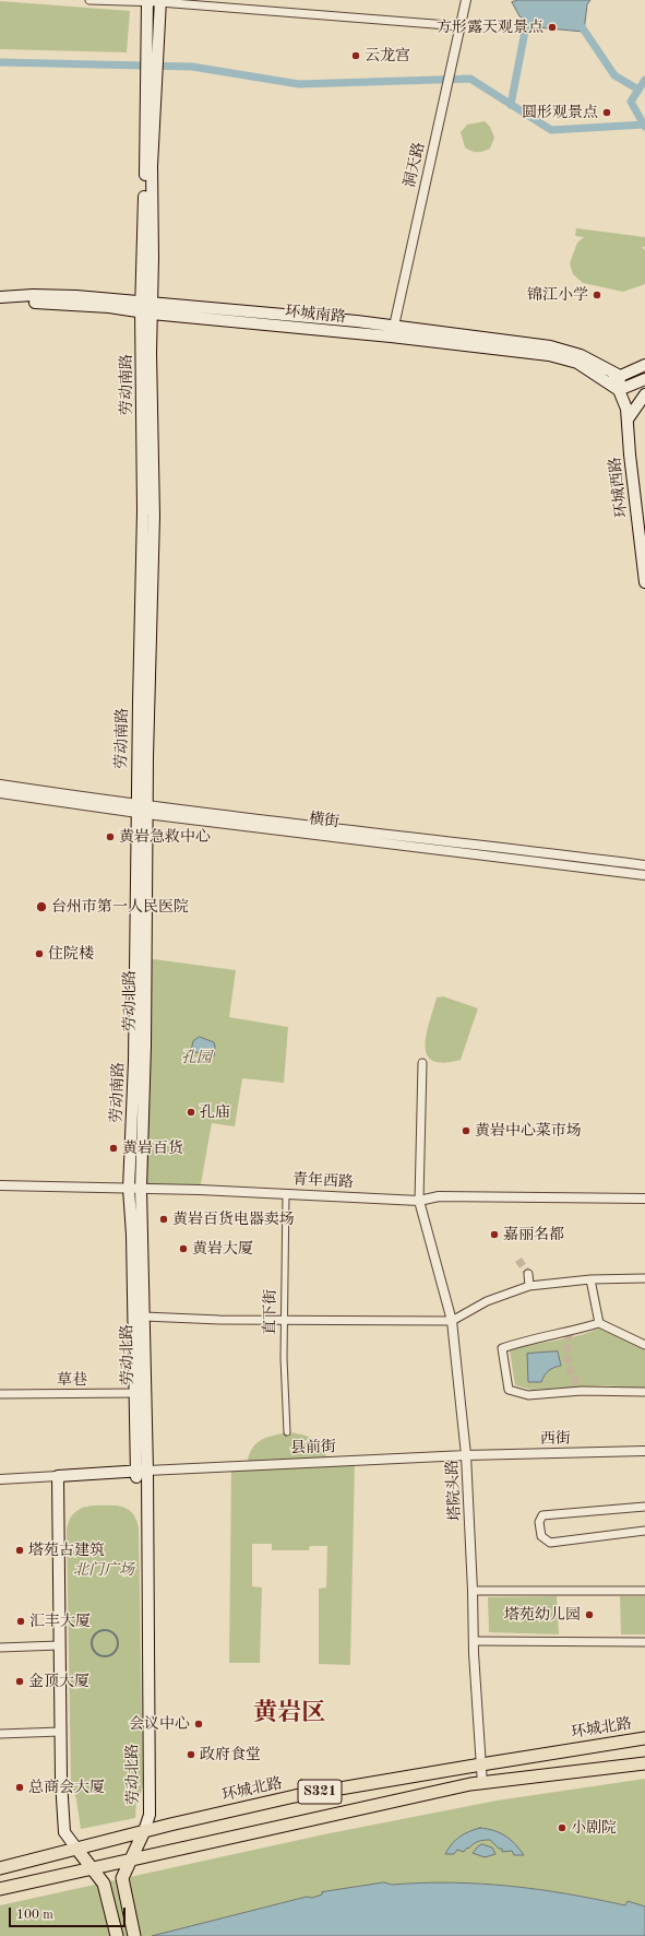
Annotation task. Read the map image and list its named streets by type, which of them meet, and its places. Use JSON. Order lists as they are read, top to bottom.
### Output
{
  "streets": {
    "main road": [
      "环城南路",
      "劳动南路",
      "环城西路",
      "劳动北路",
      "县前街",
      "环城北路",
      "S321"
    ],
    "street": [
      "洞天路",
      "横街",
      "青年西路",
      "直下街",
      "草巷",
      "西街",
      "塔院头路"
    ]
  },
  "crossings": [
    ["洞天路", "环城南路"],
    ["环城南路", "劳动南路"],
    ["环城南路", "环城西路"],
    ["劳动南路", "横街"],
    ["劳动南路", "劳动北路"],
    ["劳动南路", "青年西路"],
    ["劳动南路", "草巷"],
    ["横街", "劳动北路"],
    ["劳动北路", "青年西路"],
    ["劳动北路", "草巷"],
    ["劳动北路", "县前街"],
    ["劳动北路", "环城北路"],
    ["劳动北路", "S321"],
    ["青年西路", "直下街"],
    ["青年西路", "塔院头路"],
    ["西街", "县前街"],
    ["西街", "塔院头路"],
    ["县前街", "塔院头路"],
    ["塔院头路", "环城北路"],
    ["塔院头路", "S321"]
  ],
  "districts": ["黄岩区"],
  "parks": ["孔园", "北门广场"],
  "places": [
    "方形露天观景点",
    "云龙宫",
    "圆形观景点",
    "锦江小学",
    "黄岩急救中心",
    "台州市第一人民医院",
    "住院楼",
    "孔庙",
    "黄岩中心菜市场",
    "黄岩百货",
    "黄岩百货电器卖场",
    "嘉丽名都",
    "黄岩大厦",
    "塔苑古建筑",
    "塔苑幼儿园",
    "汇丰大厦",
    "金顶大厦",
    "会议中心",
    "政府食堂",
    "总商会大厦",
    "小剧院"
  ],
  "scale_bar": "100 m"
}
